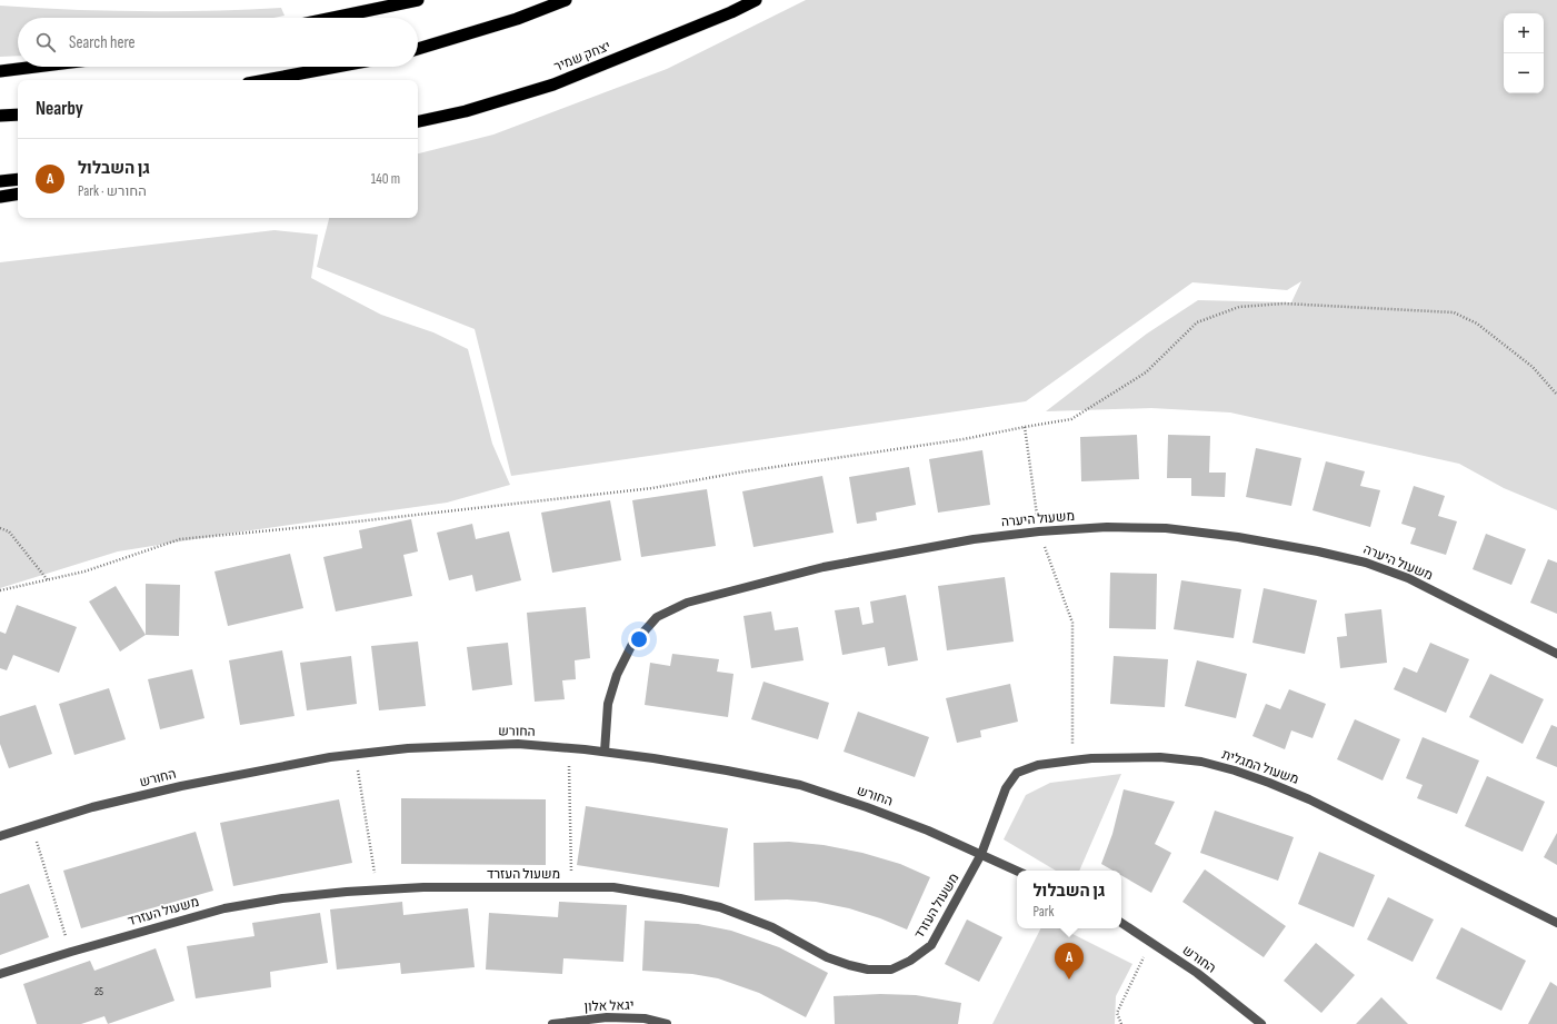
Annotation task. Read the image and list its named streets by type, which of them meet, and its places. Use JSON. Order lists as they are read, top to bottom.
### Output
{
  "streets": {
    "highway": ["יצחק שמיר"],
    "street": [
      "משעול היערה",
      "החורש",
      "משעול המגלית",
      "משעול העזרד",
      "יגאל אלון"
    ]
  },
  "crossings": [
    ["משעול היערה", "החורש"],
    ["החורש", "משעול המגלית"],
    ["החורש", "משעול העזרד"],
    ["משעול המגלית", "משעול העזרד"]
  ],
  "house_numbers": ["25"],
  "page": {
    "map_buttons": ["+", "−"],
    "search": "Search here",
    "heading": "Nearby",
    "list": [
      {
        "mark": "A",
        "name": "גן השבלול",
        "note": "Park · החורש",
        "value": "140 m"
      }
    ],
    "popup": ["גן השבלול", "Park"],
    "pins": "A"
  }
}
